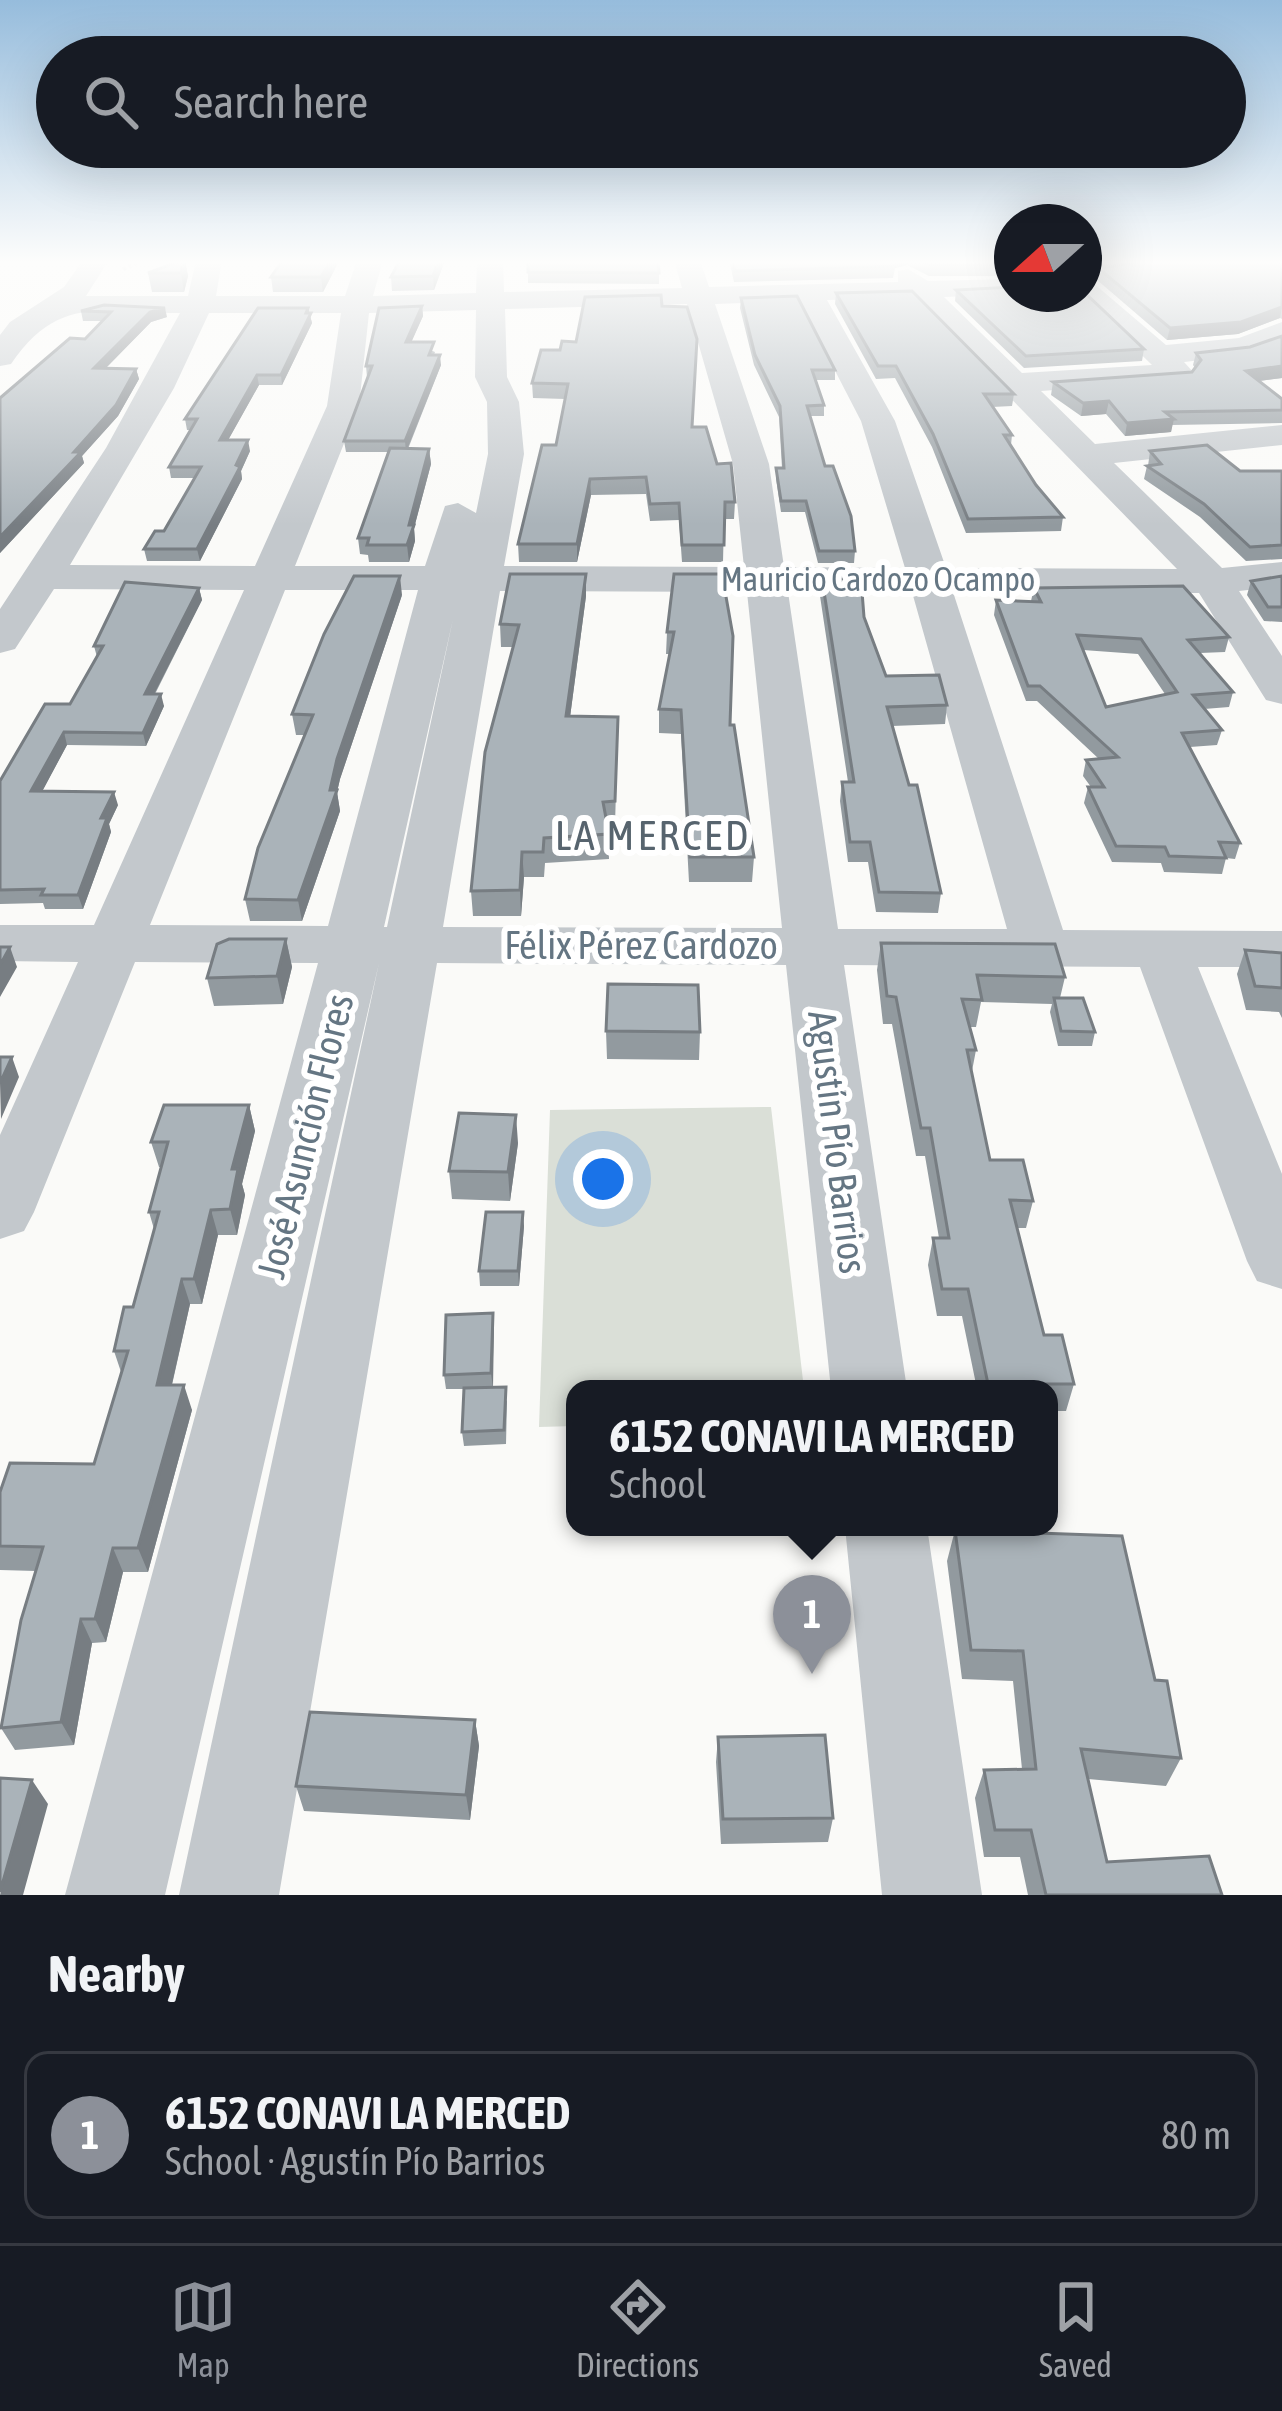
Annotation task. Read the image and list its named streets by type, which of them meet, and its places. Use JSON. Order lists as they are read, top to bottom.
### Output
{
  "streets": {
    "street": [
      "Mauricio Cardozo Ocampo",
      "Félix Pérez Cardozo",
      "José Asunción Flores",
      "Agustín Pío Barrios"
    ]
  },
  "crossings": [
    ["Mauricio Cardozo Ocampo", "José Asunción Flores"],
    ["Mauricio Cardozo Ocampo", "Agustín Pío Barrios"],
    ["Félix Pérez Cardozo", "José Asunción Flores"],
    ["Félix Pérez Cardozo", "Agustín Pío Barrios"]
  ],
  "districts": ["LA MERCED"],
  "north": "left",
  "page": {
    "search": "Search here",
    "popup": ["6152 CONAVI LA MERCED", "School"],
    "pins": "1",
    "heading": "Nearby",
    "list": [
      {
        "mark": "1",
        "name": "6152 CONAVI LA MERCED",
        "note": "School · Agustín Pío Barrios",
        "value": "80 m"
      }
    ],
    "nav": ["Map", "Directions", "Saved"]
  }
}
